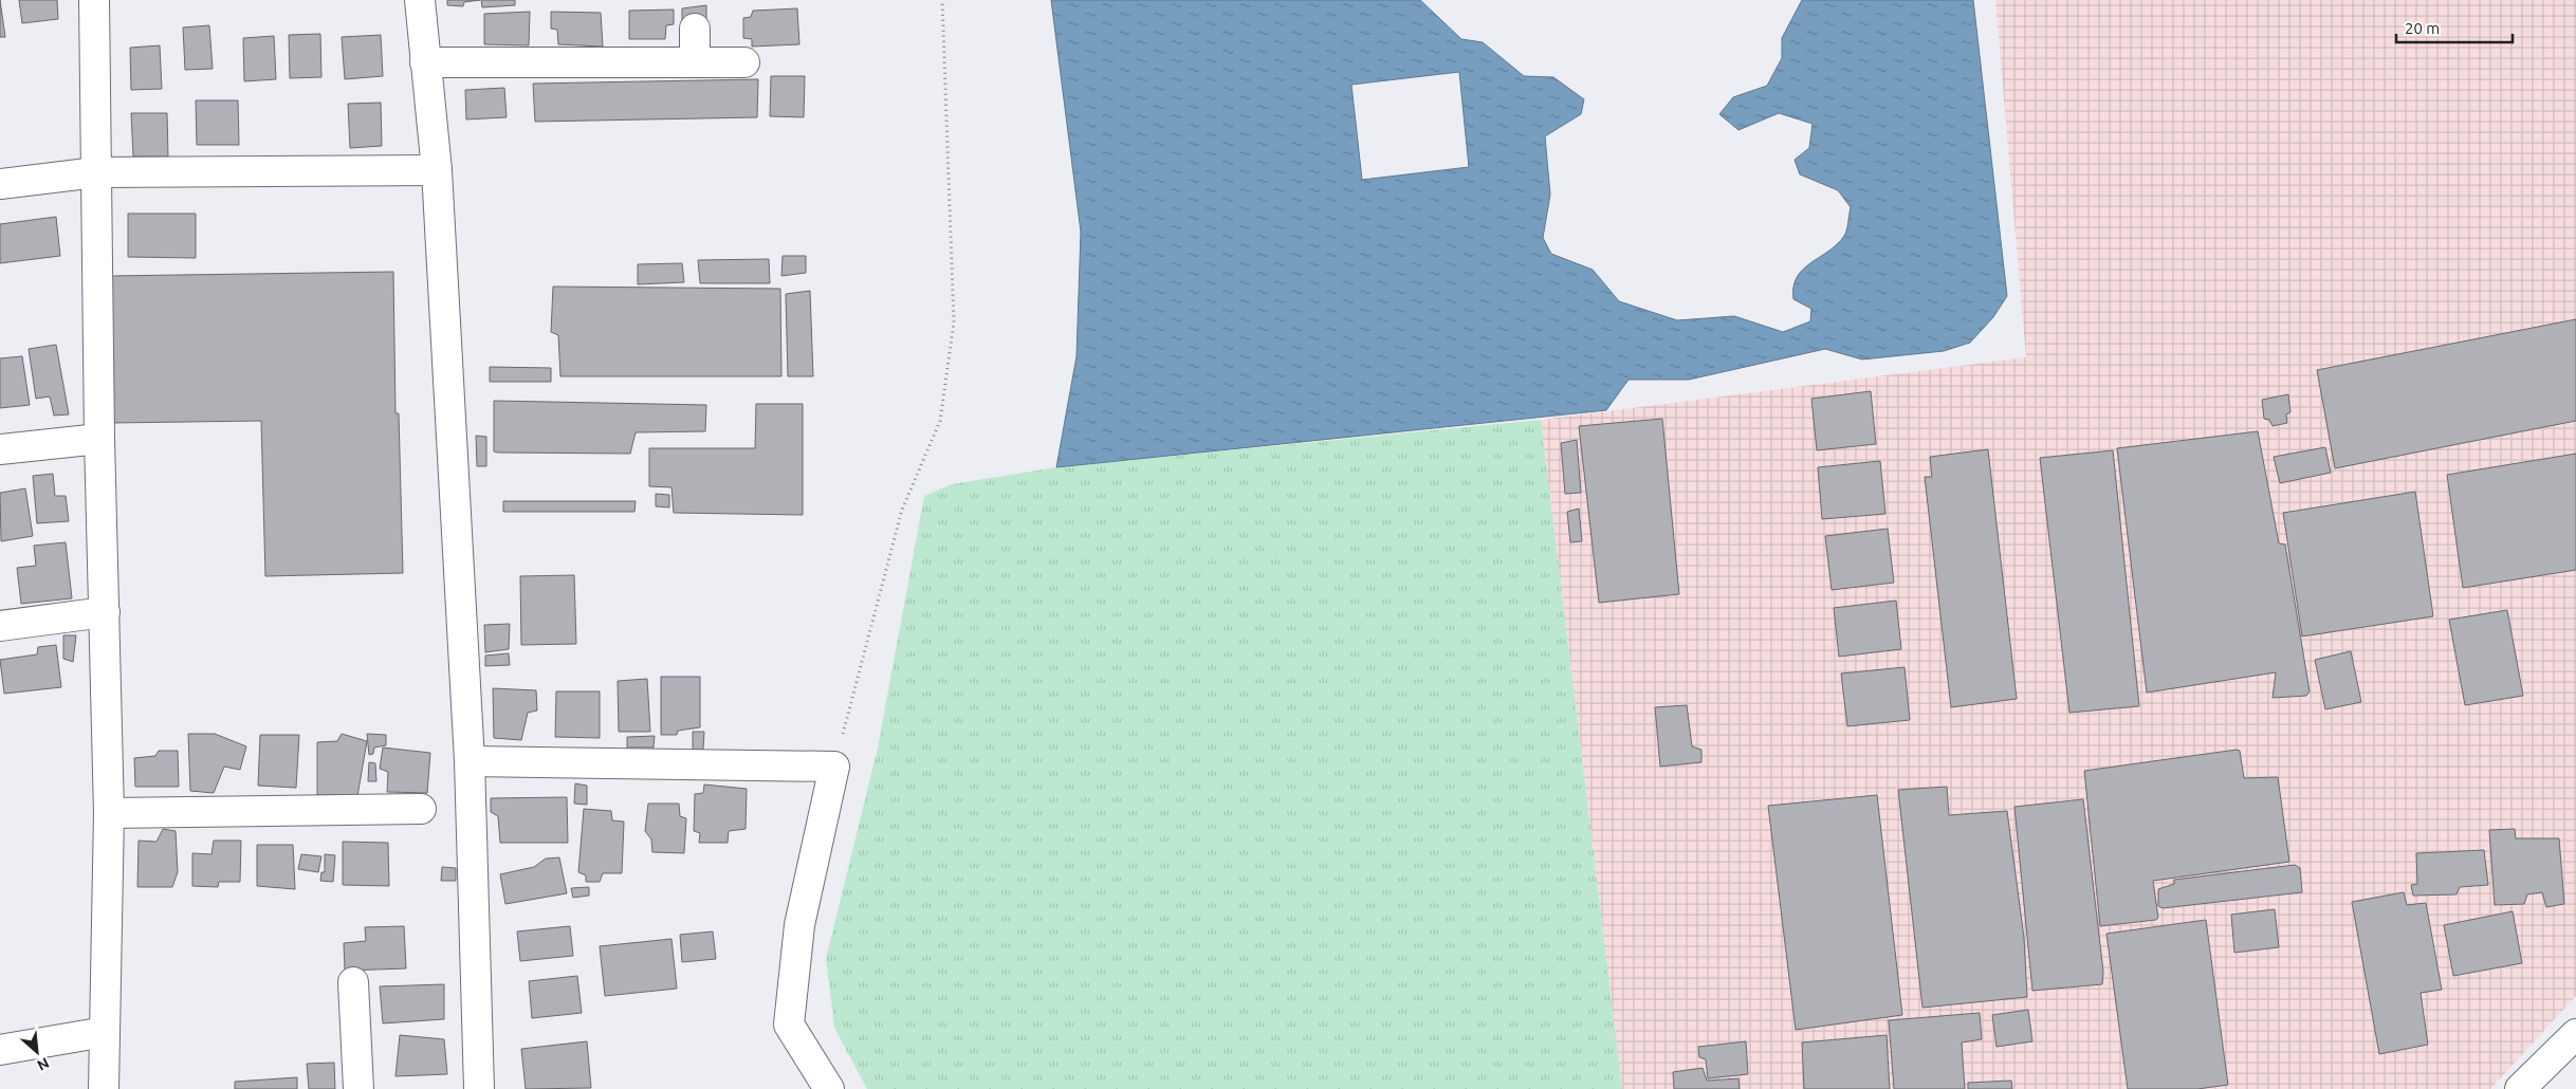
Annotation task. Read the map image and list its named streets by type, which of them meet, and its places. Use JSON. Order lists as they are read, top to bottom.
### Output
{
  "scale_bar": "20 m",
  "north": "bottom right"
}
